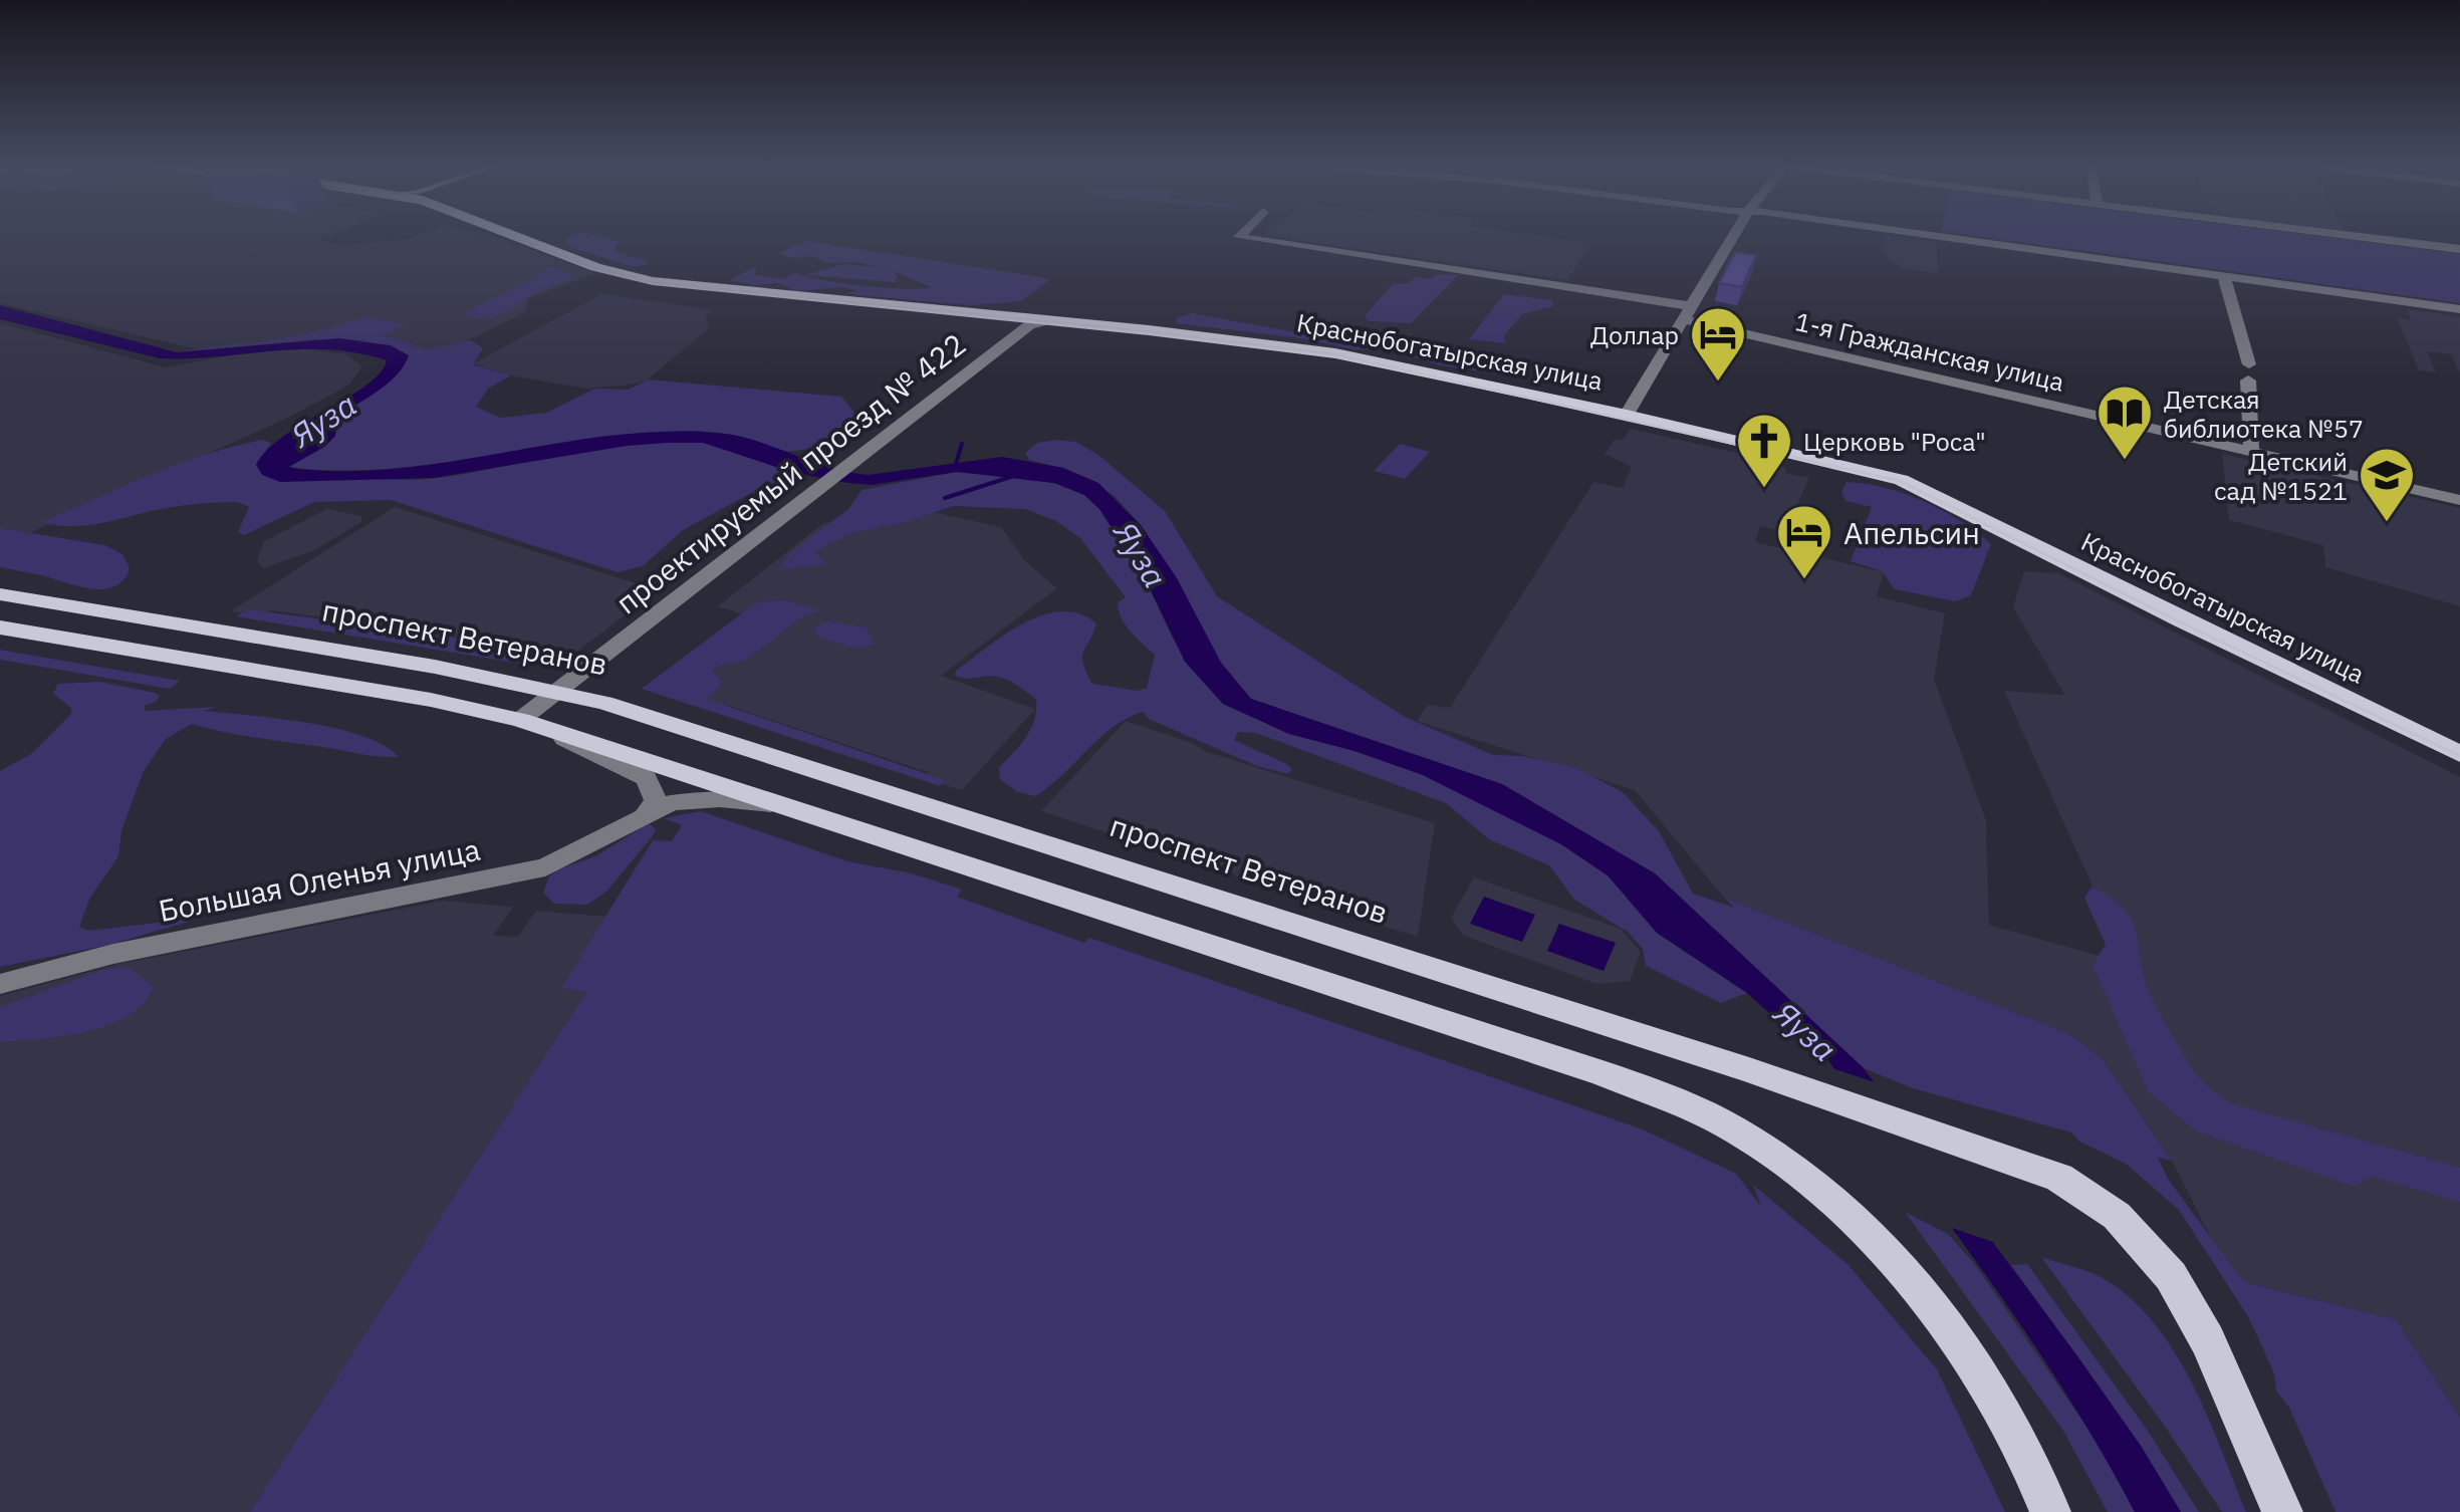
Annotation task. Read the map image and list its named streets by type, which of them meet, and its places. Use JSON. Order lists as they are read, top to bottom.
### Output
{
  "streets": {
    "main road": ["Краснобогатырская улица", "проспект Ветеранов"],
    "street": ["1-я Гражданская улица", "проектируемый проезд № 422", "Большая Оленья улица"]
  },
  "crossings": [
    ["Краснобогатырская улица", "проектируемый проезд № 422"],
    ["проектируемый проезд № 422", "проспект Ветеранов"]
  ],
  "water": ["Яуза"],
  "places": {
    "hotel": ["Доллар", "Апельсин"],
    "library": ["Детская библиотека №57"],
    "church": ["Церковь \"Роса\""],
    "school or university": ["Детский сад №1521"]
  }
}
